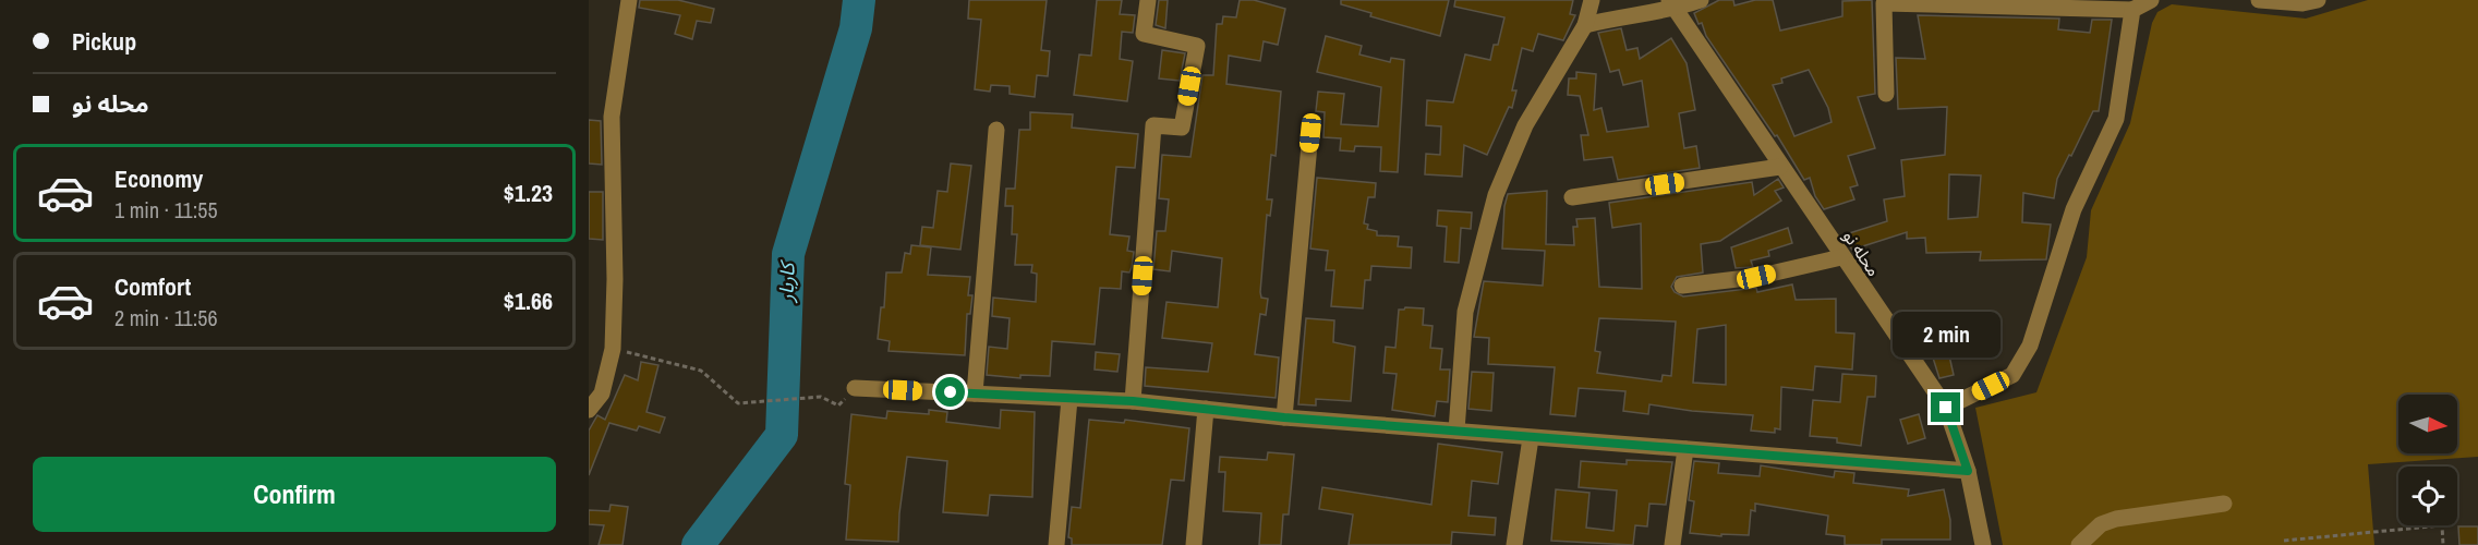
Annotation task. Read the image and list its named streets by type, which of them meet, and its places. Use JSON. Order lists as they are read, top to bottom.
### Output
{
  "streets": {
    "street": ["محله نو"]
  },
  "water": ["کاربار"],
  "north": "right",
  "page": {
    "banner": ["Pickup", "محله نو"],
    "list": [
      {
        "name": "Economy",
        "note": "1 min · 11:55",
        "value": "$1.23"
      },
      {
        "name": "Comfort",
        "note": "2 min · 11:56",
        "value": "$1.66"
      }
    ],
    "bubble": "2 min",
    "buttons": "Confirm"
  }
}
